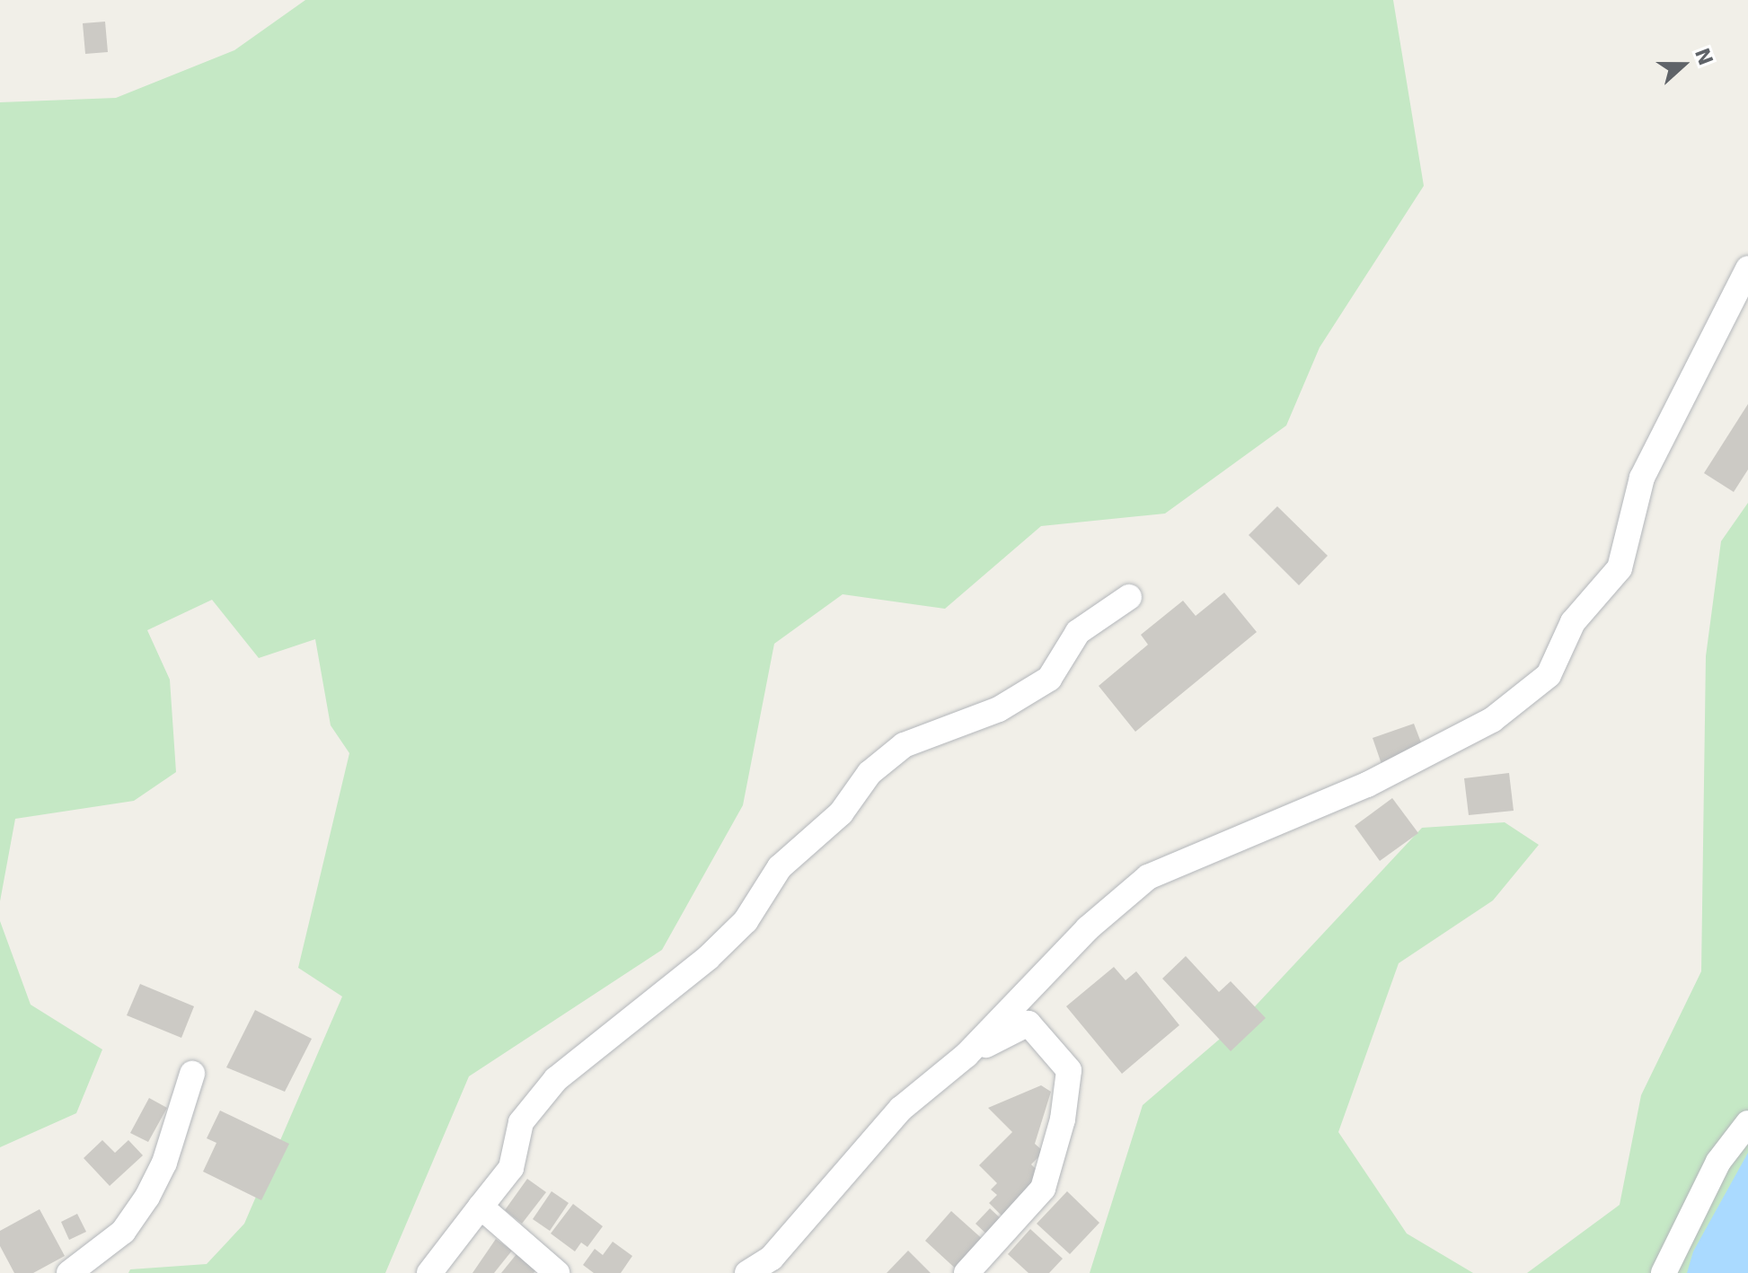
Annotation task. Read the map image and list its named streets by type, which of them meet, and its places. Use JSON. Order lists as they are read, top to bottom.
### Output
{
  "north": "right"
}
